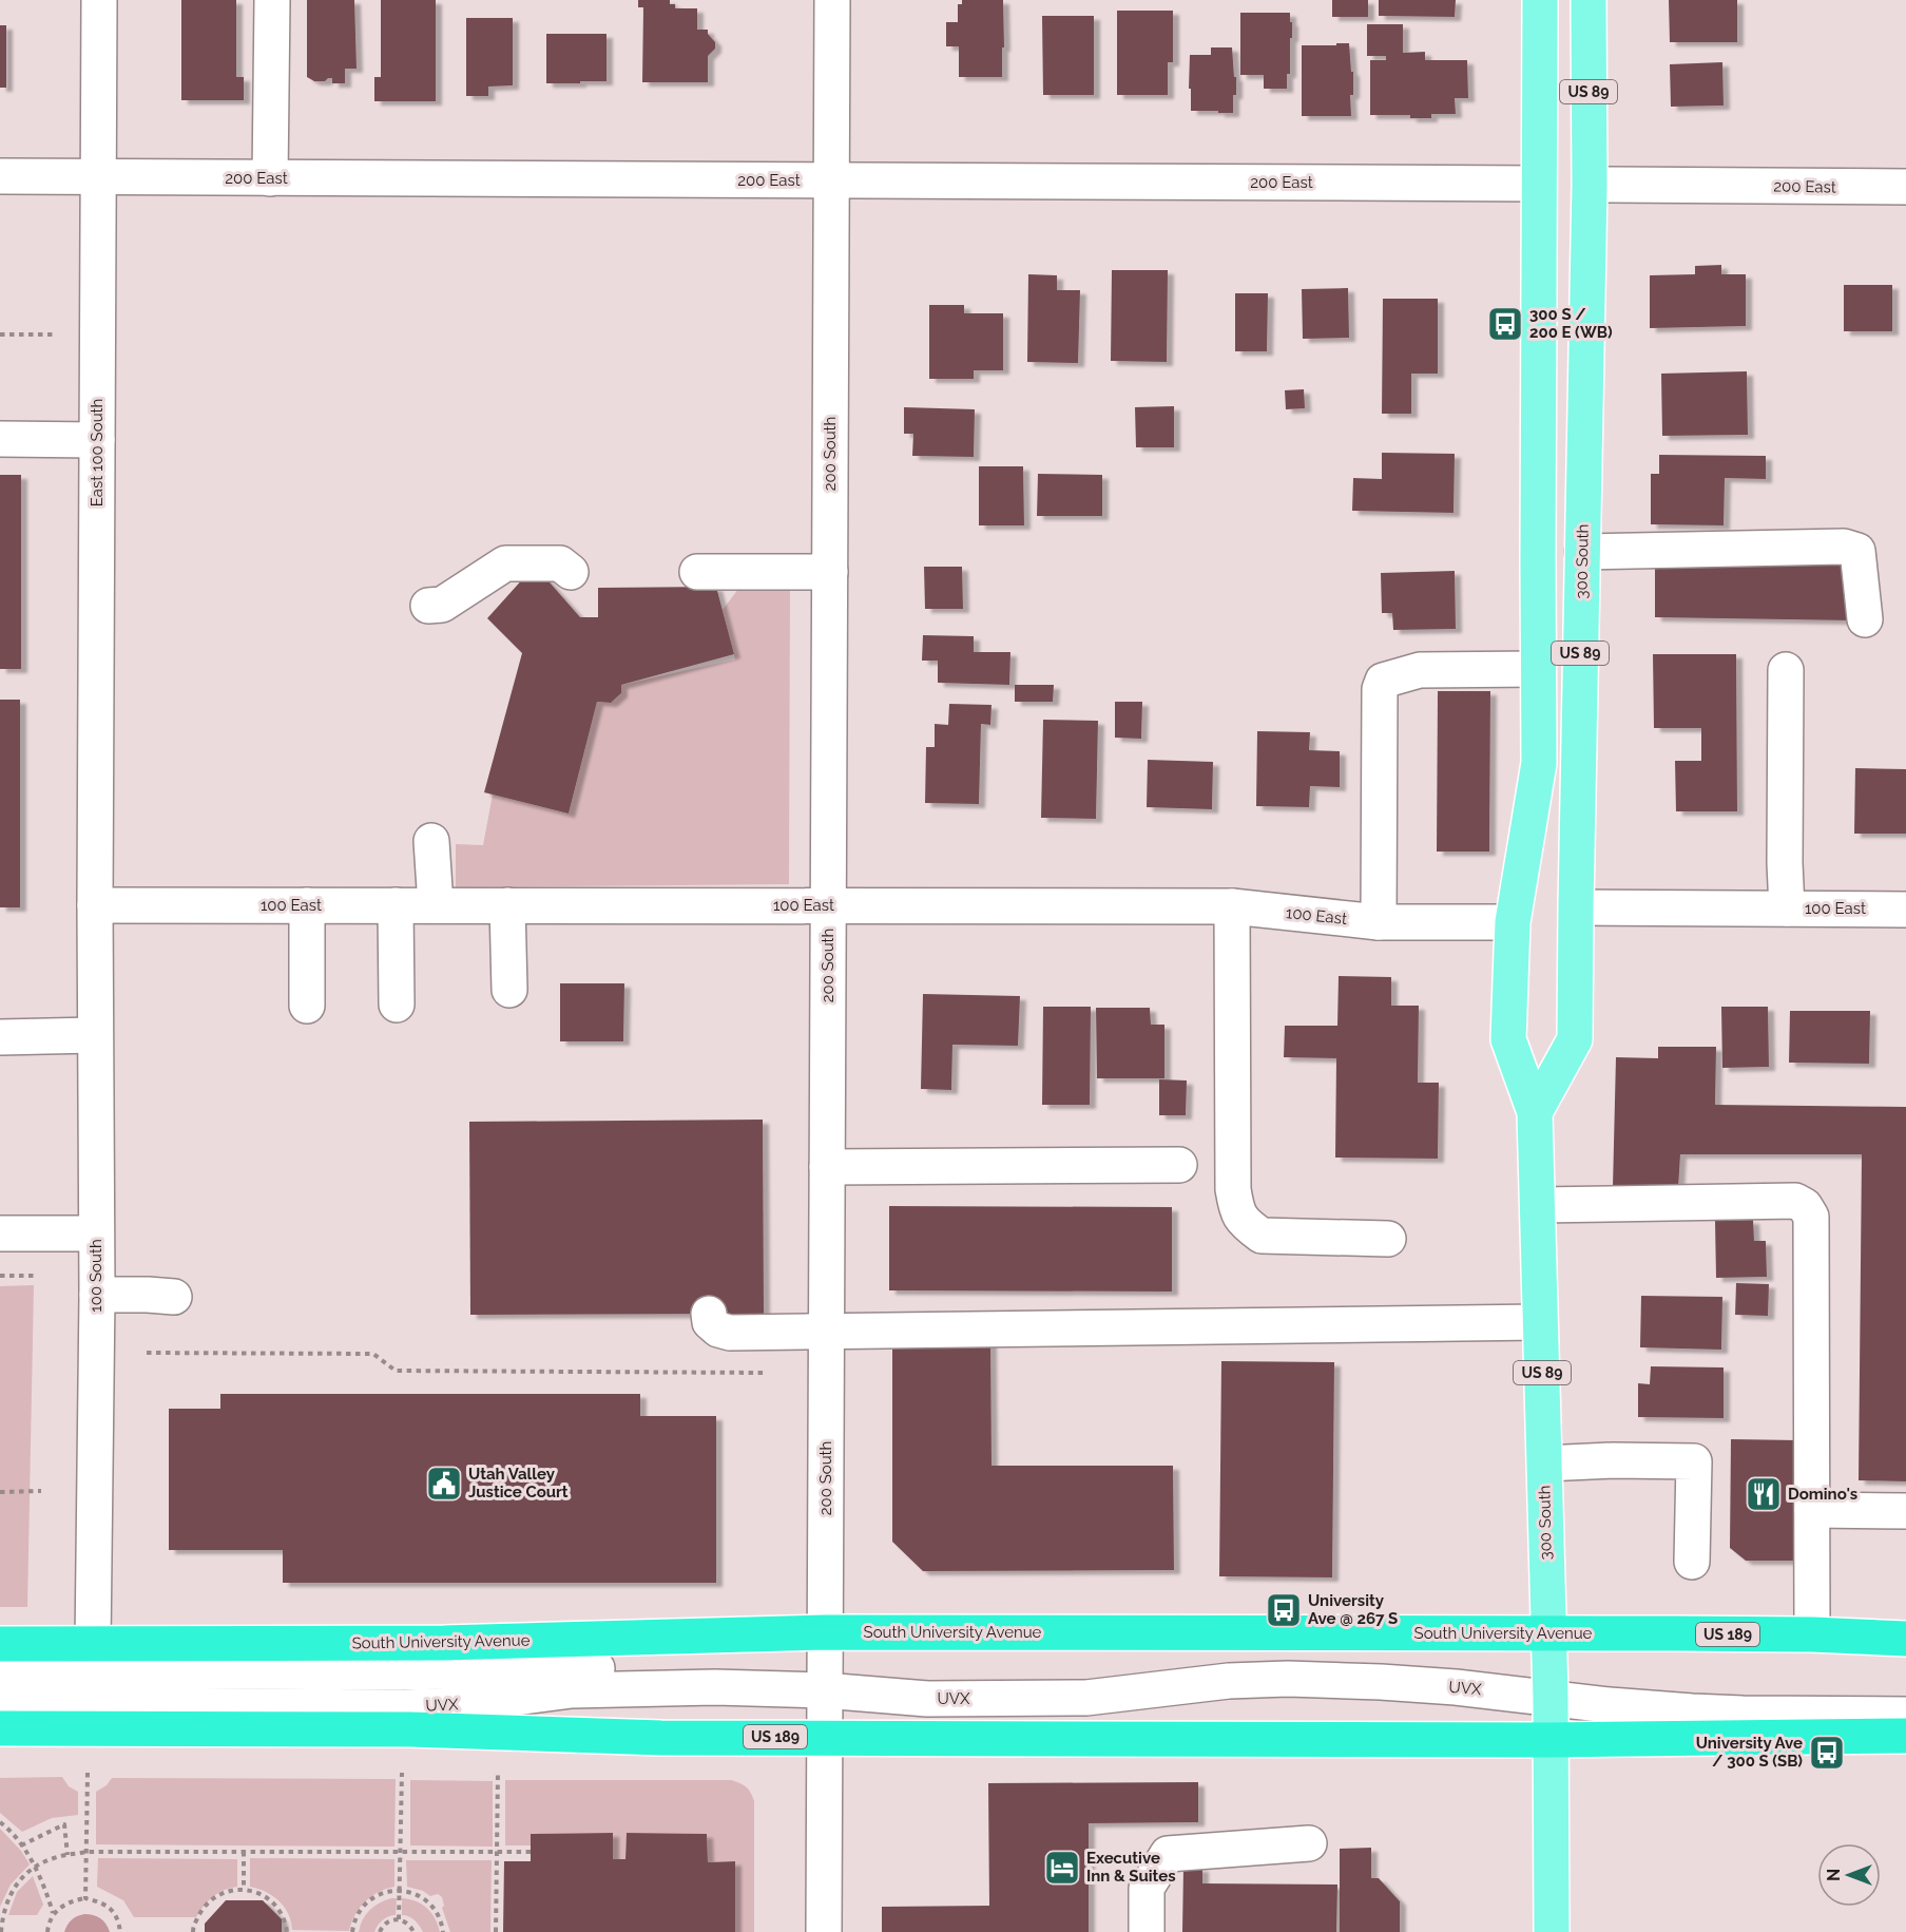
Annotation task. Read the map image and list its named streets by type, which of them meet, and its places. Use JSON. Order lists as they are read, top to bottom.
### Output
{
  "streets": {
    "highway": ["South University Avenue", "US 189"],
    "main road": ["US 89", "300 South"],
    "street": [
      "200 East",
      "East 100 South",
      "200 South",
      "100 East",
      "100 South",
      "UVX"
    ]
  },
  "crossings": [
    ["200 East", "East 100 South"],
    ["200 East", "200 South"],
    ["200 East", "300 South"],
    ["East 100 South", "100 East"],
    ["East 100 South", "100 South"],
    ["200 South", "100 East"],
    ["200 South", "South University Avenue"],
    ["200 South", "US 189"],
    ["200 South", "UVX"],
    ["300 South", "100 East"],
    ["300 South", "South University Avenue"],
    ["300 South", "US 189"],
    ["300 South", "UVX"],
    ["100 East", "100 South"],
    ["100 South", "South University Avenue"]
  ],
  "places": {
    "bus stop": ["300 S / 200 E (WB)", "University Ave @ 267 S", "University Ave / 300 S (SB)"],
    "public building": ["Utah Valley Justice Court"],
    "restaurant": ["Domino's"],
    "hotel": ["Executive Inn & Suites"]
  },
  "north": "left"
}
